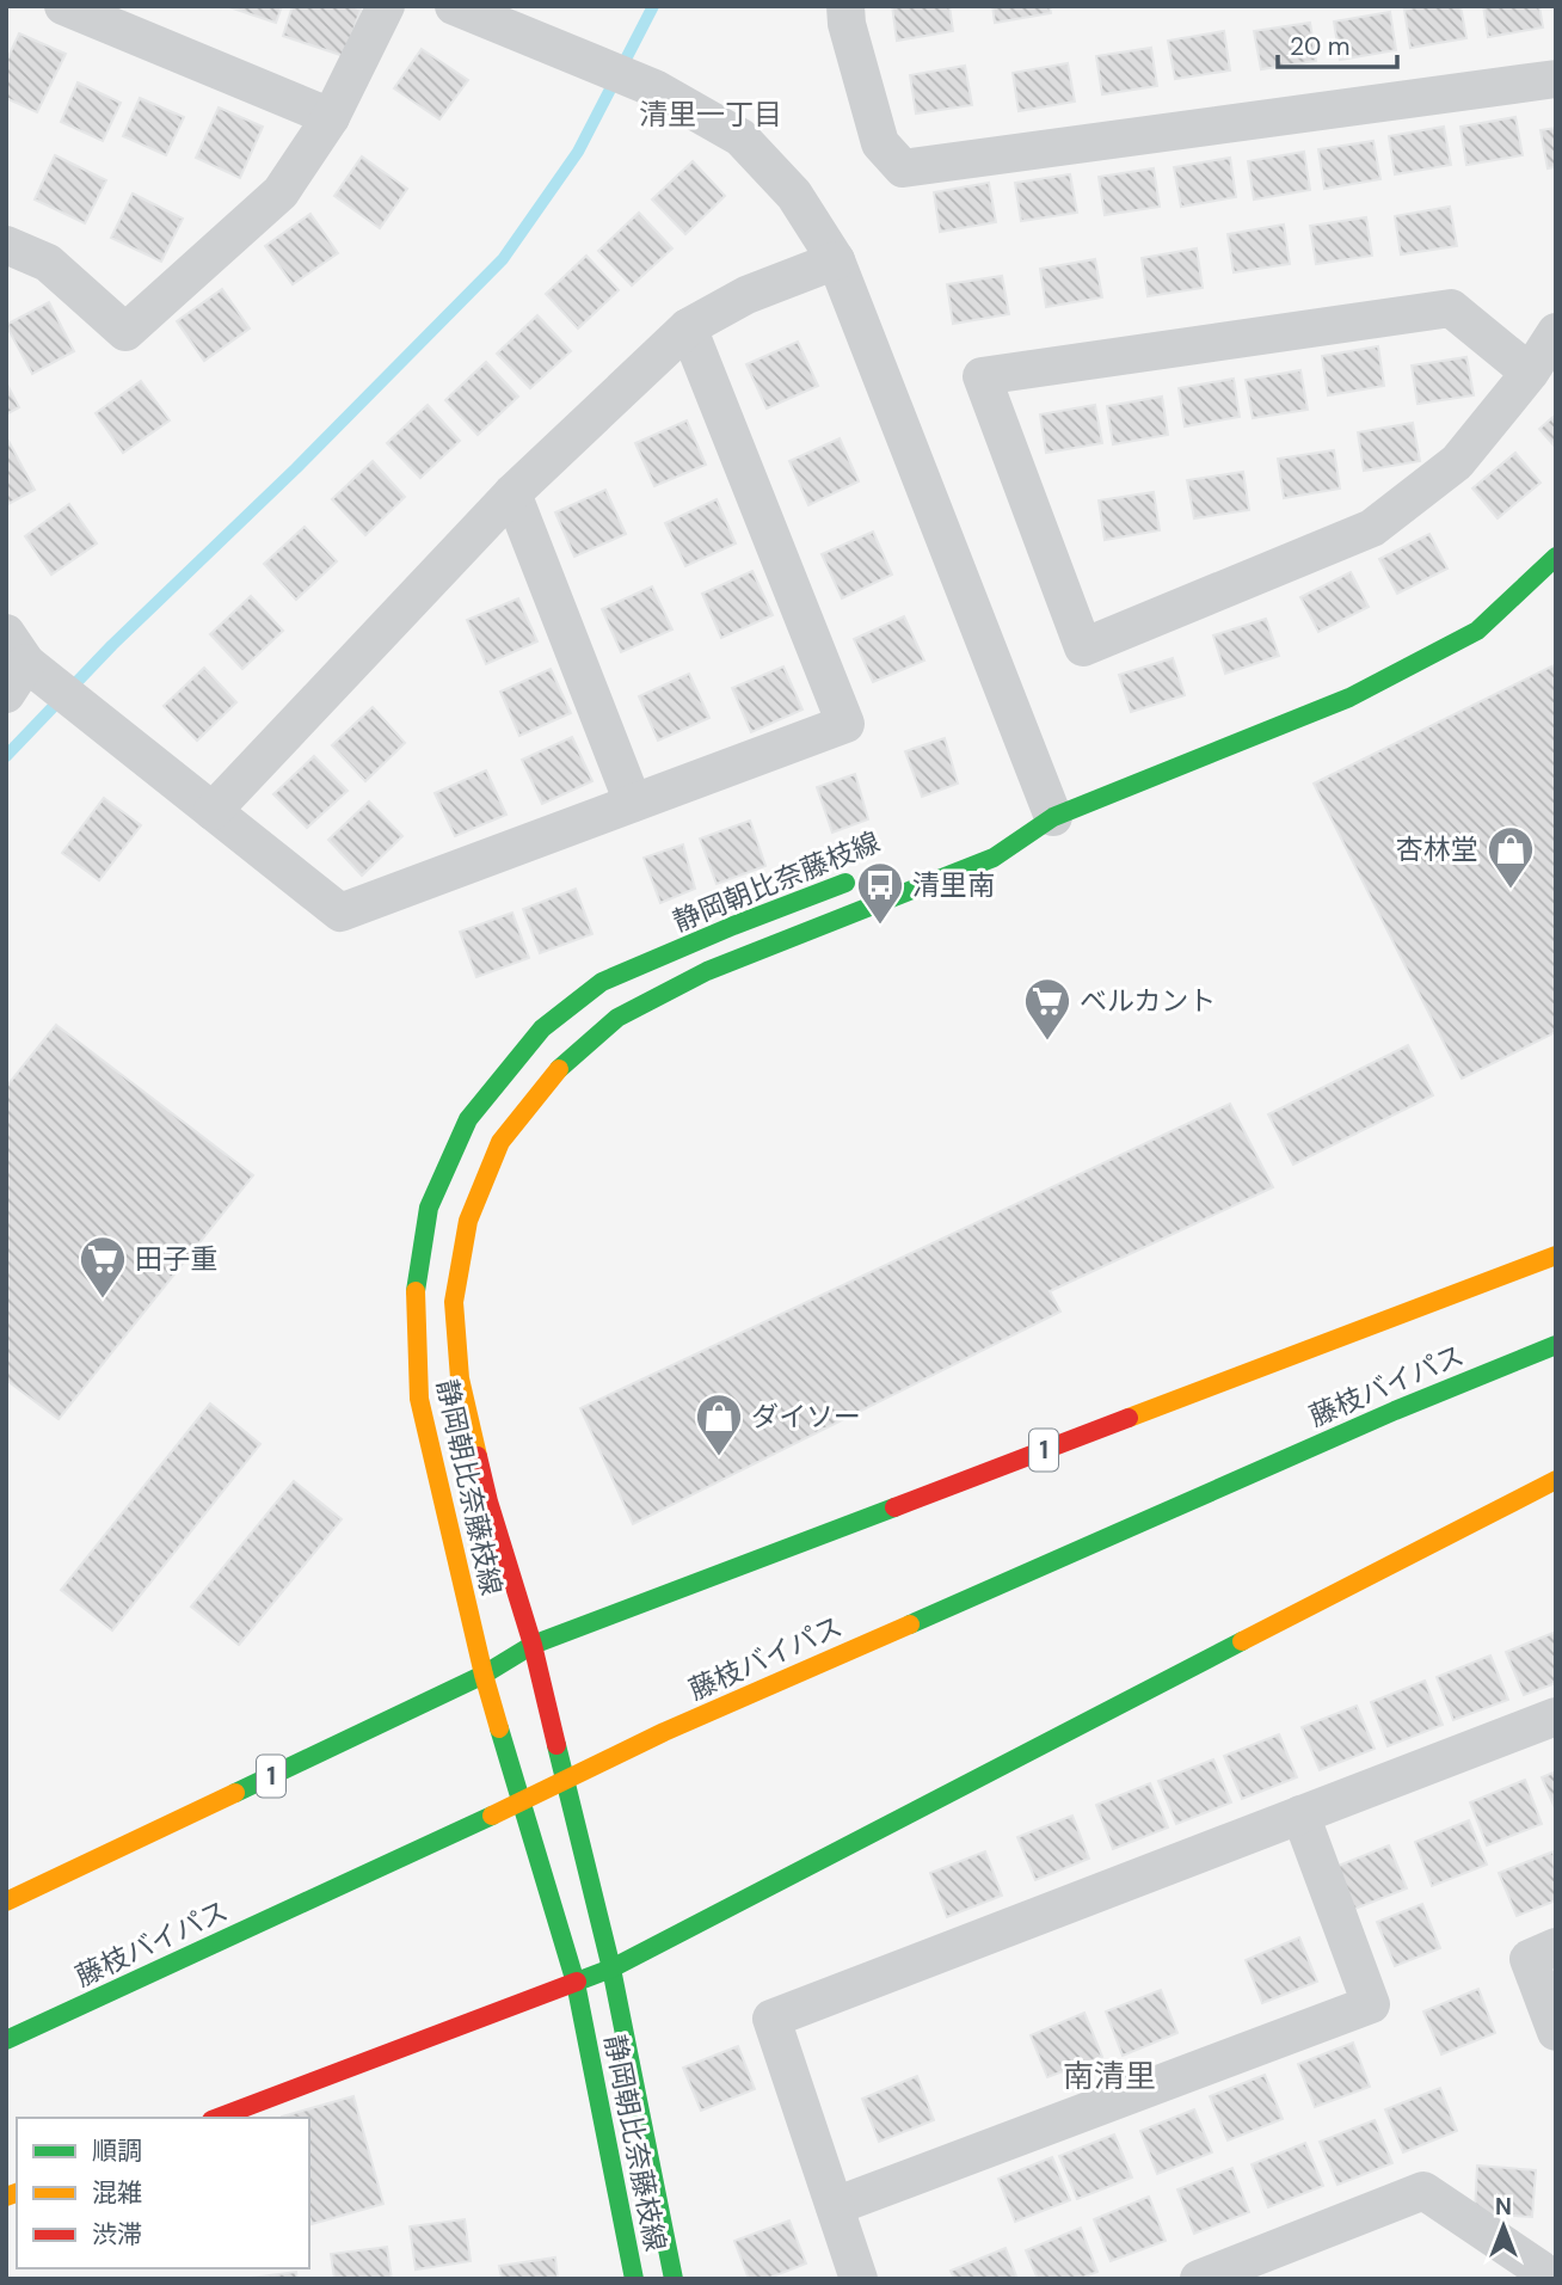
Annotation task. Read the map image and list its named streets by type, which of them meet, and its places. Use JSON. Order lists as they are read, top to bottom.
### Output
{
  "streets": {
    "main road": ["静岡朝比奈藤枝線", "藤枝バイパス", "1"]
  },
  "crossings": [
    ["静岡朝比奈藤枝線", "1"]
  ],
  "districts": ["清里一丁目", "南清里"],
  "places": {
    "shop": ["杏林堂", "ダイソー"],
    "bus stop": ["清里南"],
    "supermarket": ["ベルカント", "田子重"]
  },
  "legend": ["順調", "混雑", "渋滞"],
  "scale_bar": "20 m",
  "north": "top"
}
